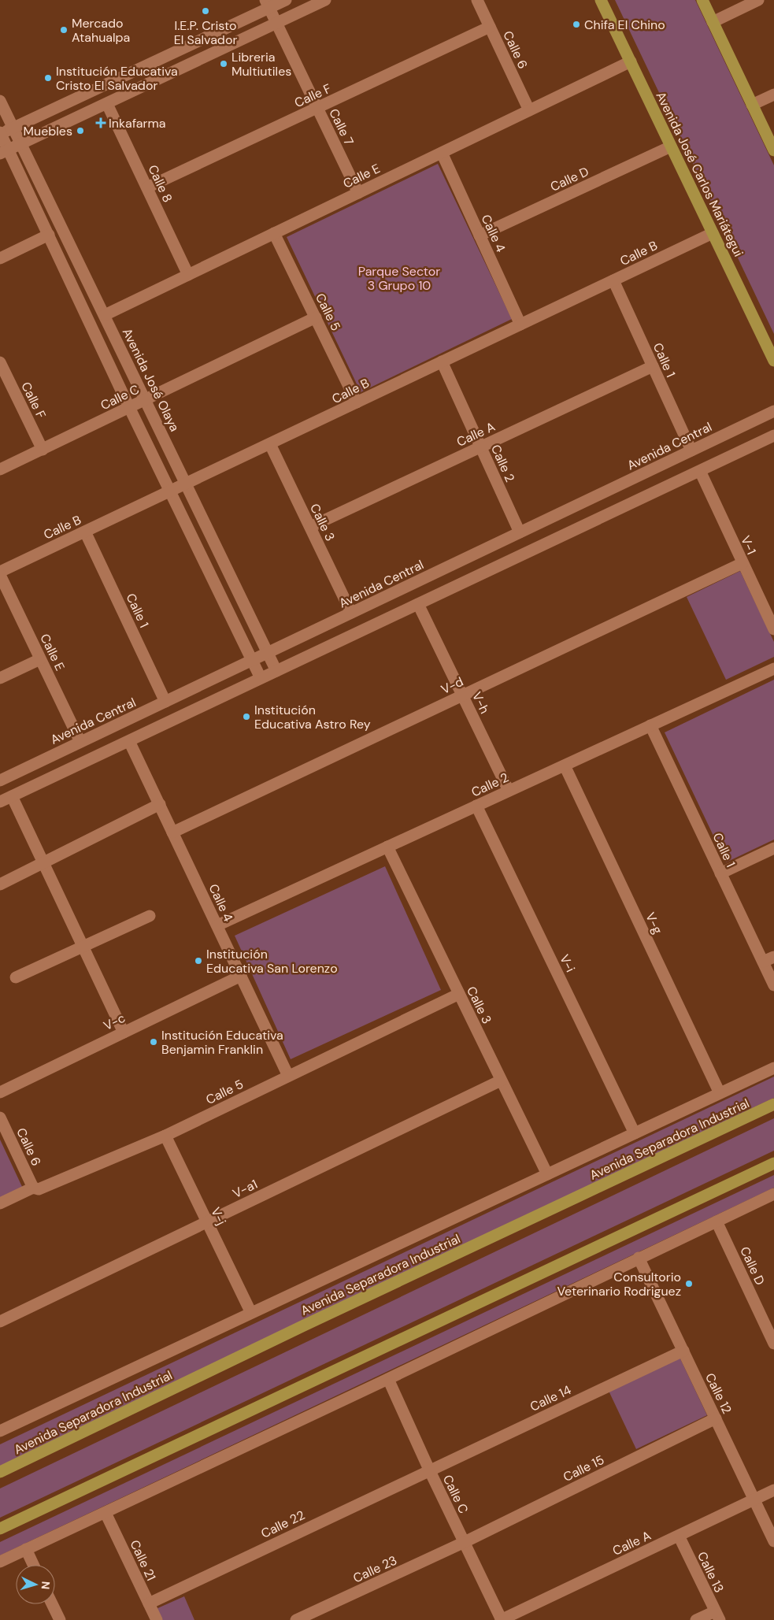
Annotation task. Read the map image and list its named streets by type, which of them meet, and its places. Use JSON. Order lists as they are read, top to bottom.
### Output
{
  "streets": {
    "main road": ["Avenida José Carlos Mariátegui", "Avenida Separadora Industrial"],
    "street": [
      "Calle 6",
      "Calle F",
      "Calle 7",
      "Calle E",
      "Calle D",
      "Calle 8",
      "Calle 4",
      "Calle B",
      "Calle 5",
      "Calle 1",
      "Avenida José Olaya",
      "Calle C",
      "Calle A",
      "Avenida Central",
      "Calle 2",
      "Calle 3",
      "V-1",
      "V-d",
      "V-h",
      "V-g",
      "V-i",
      "V-c",
      "V-a1",
      "V-j",
      "Calle 12",
      "Calle 14",
      "Calle 15",
      "Calle 22",
      "Calle 21",
      "Calle 23",
      "Calle 13"
    ]
  },
  "crossings": [
    ["Calle 6", "Calle F"],
    ["Calle 6", "Calle E"],
    ["Calle 6", "Calle 5"],
    ["Calle F", "Calle 7"],
    ["Calle F", "Calle 8"],
    ["Calle F", "Calle C"],
    ["Calle 7", "Calle E"],
    ["Avenida José Carlos Mariátegui", "Calle E"],
    ["Avenida José Carlos Mariátegui", "Calle D"],
    ["Avenida José Carlos Mariátegui", "Calle B"],
    ["Calle E", "Calle 8"],
    ["Calle E", "Calle 4"],
    ["Calle E", "Calle B"],
    ["Calle E", "Calle 5"],
    ["Calle E", "Avenida José Olaya"],
    ["Calle E", "Avenida Central"],
    ["Calle D", "Calle 4"],
    ["Calle 4", "Calle B"],
    ["Calle 4", "Calle 5"],
    ["Calle 4", "Calle 2"],
    ["Calle 4", "V-d"],
    ["Calle 4", "V-c"],
    ["Calle B", "Calle 5"],
    ["Calle B", "Calle 1"],
    ["Calle B", "Avenida José Olaya"],
    ["Calle B", "Calle 2"],
    ["Calle B", "Calle 3"],
    ["Calle 5", "Calle C"],
    ["Calle 5", "Calle 3"],
    ["Calle 5", "V-j"],
    ["Calle 1", "Calle A"],
    ["Calle 1", "Avenida Central"],
    ["Calle 1", "Calle 2"],
    ["Avenida José Olaya", "Calle C"],
    ["Avenida José Olaya", "Avenida Central"],
    ["Calle C", "Calle A"],
    ["Calle C", "Calle 14"],
    ["Calle C", "Calle 15"],
    ["Calle C", "Calle 22"],
    ["Calle C", "Calle 23"],
    ["Calle A", "Calle 2"],
    ["Calle A", "Calle 3"],
    ["Calle A", "Calle 12"],
    ["Calle A", "Calle 13"],
    ["Avenida Central", "Calle 2"],
    ["Avenida Central", "Calle 3"],
    ["Calle 2", "Calle 3"],
    ["Calle 2", "V-h"],
    ["Calle 2", "V-g"],
    ["Calle 2", "V-i"],
    ["Calle 3", "Avenida Separadora Industrial"],
    ["Calle 3", "V-a1"],
    ["V-1", "V-d"],
    ["V-d", "V-h"],
    ["V-g", "Avenida Separadora Industrial"],
    ["V-i", "Avenida Separadora Industrial"],
    ["V-a1", "V-j"],
    ["Calle 12", "Calle 14"],
    ["Calle 12", "Calle 15"],
    ["Calle 14", "Calle 22"],
    ["Calle 15", "Calle 23"],
    ["Calle 22", "Calle 21"]
  ],
  "parks": ["Parque Sector 3 Grupo 10"],
  "places": {
    "other": [
      "I.E.P. Cristo El Salvador",
      "Chifa El Chino",
      "Mercado Atahualpa",
      "Libreria Multiutiles",
      "Institución Educativa Cristo El Salvador",
      "Muebles",
      "Institución Educativa Astro Rey",
      "Institución Educativa San Lorenzo",
      "Institución Educativa Benjamin Franklin",
      "Consultorio Veterinario Rodriguez"
    ],
    "health": ["Inkafarma"]
  },
  "north": "right"
}
